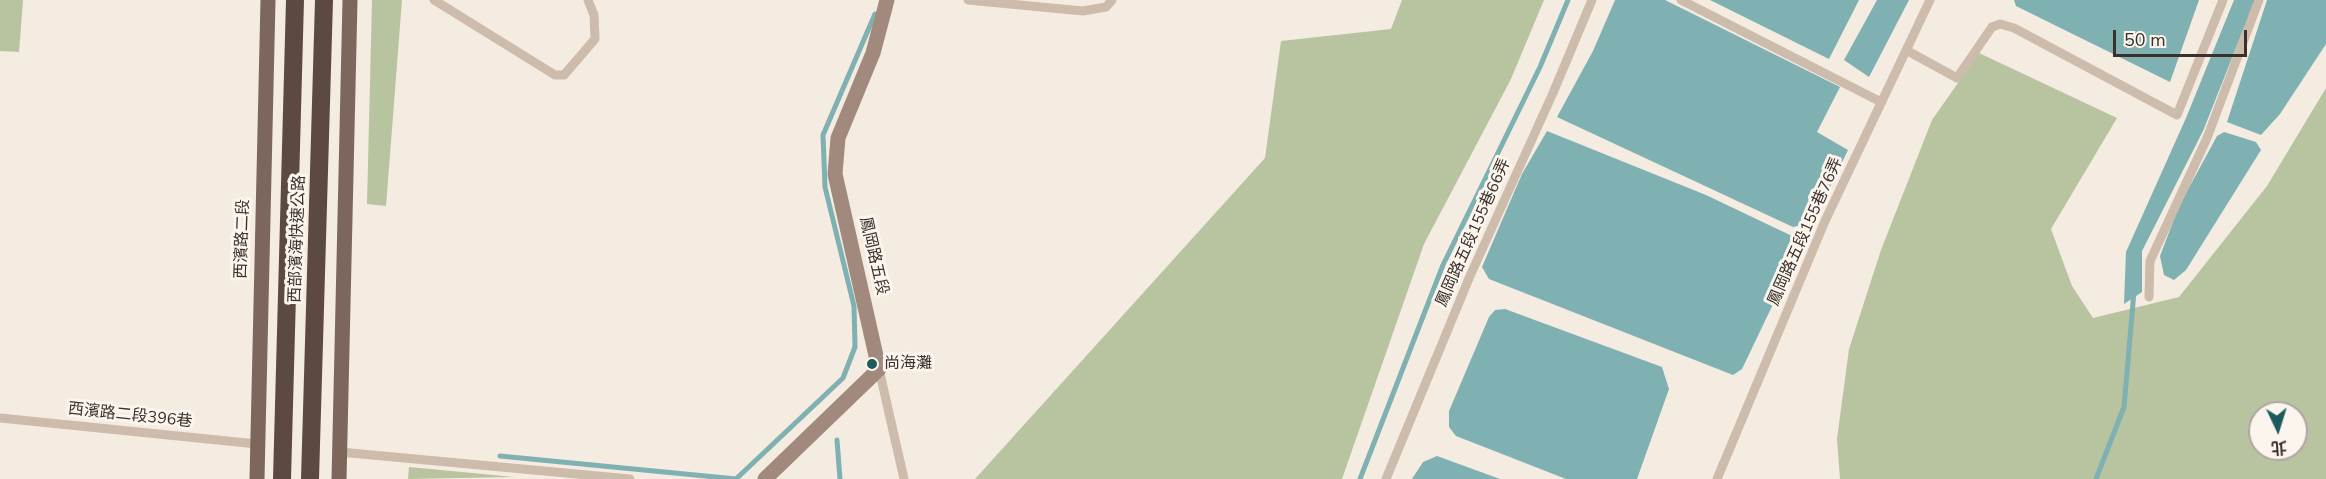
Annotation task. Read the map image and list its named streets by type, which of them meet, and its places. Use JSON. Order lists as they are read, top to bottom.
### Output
{
  "streets": {
    "highway": ["西部濱海快速公路"],
    "main road": ["西濱路二段"],
    "street": ["鳳岡路五段"],
    "lane": ["鳳岡路五段155巷76弄", "鳳岡路五段155巷66弄", "西濱路二段396巷"]
  },
  "crossings": [
    ["西濱路二段", "西濱路二段396巷"]
  ],
  "places": ["尚海灘"],
  "scale_bar": "50 m",
  "north": "bottom"
}
